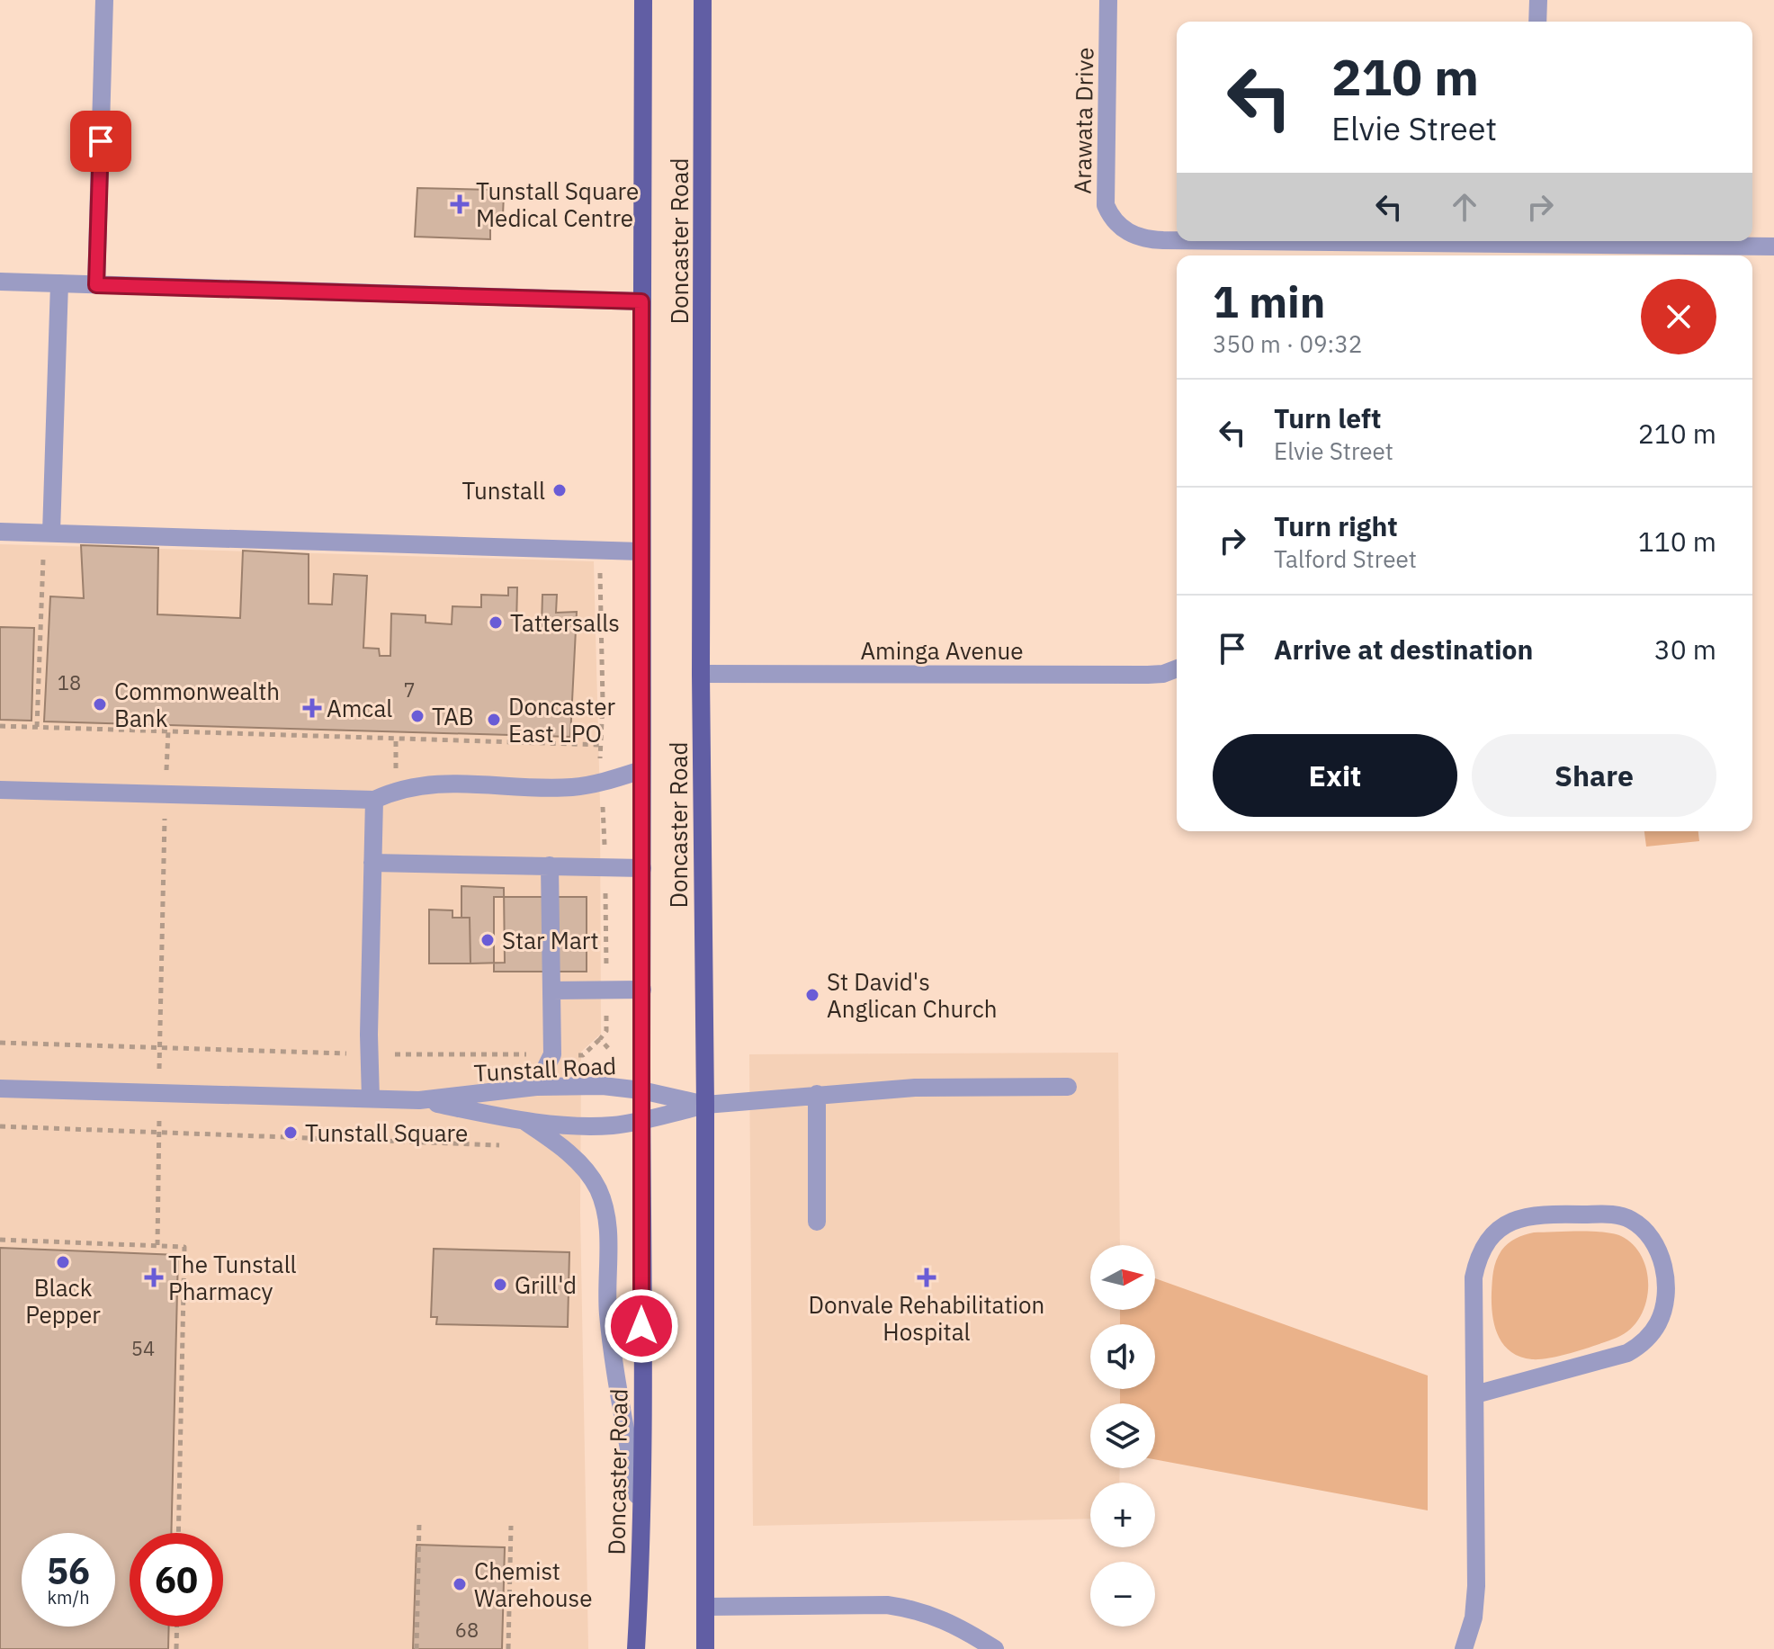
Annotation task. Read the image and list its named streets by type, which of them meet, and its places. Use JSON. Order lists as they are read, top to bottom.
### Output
{
  "streets": {
    "main road": ["Doncaster Road"],
    "street": ["Arawata Drive", "Aminga Avenue", "Tunstall Road"]
  },
  "crossings": [
    ["Doncaster Road", "Aminga Avenue"],
    ["Doncaster Road", "Tunstall Road"]
  ],
  "places": {
    "health": [
      "Tunstall Square Medical Centre",
      "Amcal",
      "The Tunstall Pharmacy",
      "Donvale Rehabilitation Hospital"
    ],
    "other": [
      "Tunstall",
      "Tattersalls",
      "Commonwealth Bank",
      "TAB",
      "Doncaster East LPO",
      "Star Mart",
      "St David's Anglican Church",
      "Tunstall Square",
      "Black Pepper",
      "Grill'd",
      "Chemist Warehouse"
    ]
  },
  "house_numbers": [
    "18",
    "7",
    "54",
    "68"
  ],
  "north": "right",
  "page": {
    "turn": ["210 m", "Elvie Street"],
    "heading": ["1 min", "350 m · 09:32"],
    "list": [
      {
        "name": "Turn left",
        "note": "Elvie Street",
        "value": "210 m"
      },
      {
        "name": "Turn right",
        "note": "Talford Street",
        "value": "110 m"
      },
      {
        "name": "Arrive at destination",
        "value": "30 m"
      }
    ],
    "buttons": ["Exit", "Share"],
    "map_buttons": ["+", "−"],
    "speed": "56 km/h",
    "limit": "60"
  }
}
